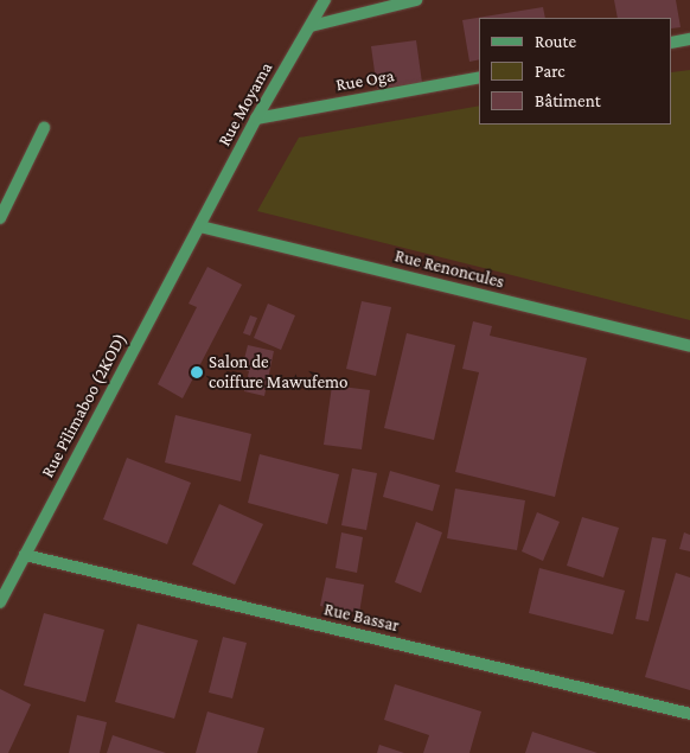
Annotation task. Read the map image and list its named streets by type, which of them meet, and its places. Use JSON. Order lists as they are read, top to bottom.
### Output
{
  "streets": {
    "street": [
      "Rue Oga",
      "Rue Moyama",
      "Rue Renoncules",
      "Rue Pilimaboo (2KOD)",
      "Rue Bassar"
    ]
  },
  "crossings": [
    ["Rue Oga", "Rue Moyama"],
    ["Rue Moyama", "Rue Renoncules"],
    ["Rue Moyama", "Rue Pilimaboo (2KOD)"],
    ["Rue Renoncules", "Rue Pilimaboo (2KOD)"],
    ["Rue Pilimaboo (2KOD)", "Rue Bassar"]
  ],
  "places": ["Salon de coiffure Mawufemo"],
  "legend": ["Route", "Parc", "Bâtiment"]
}
